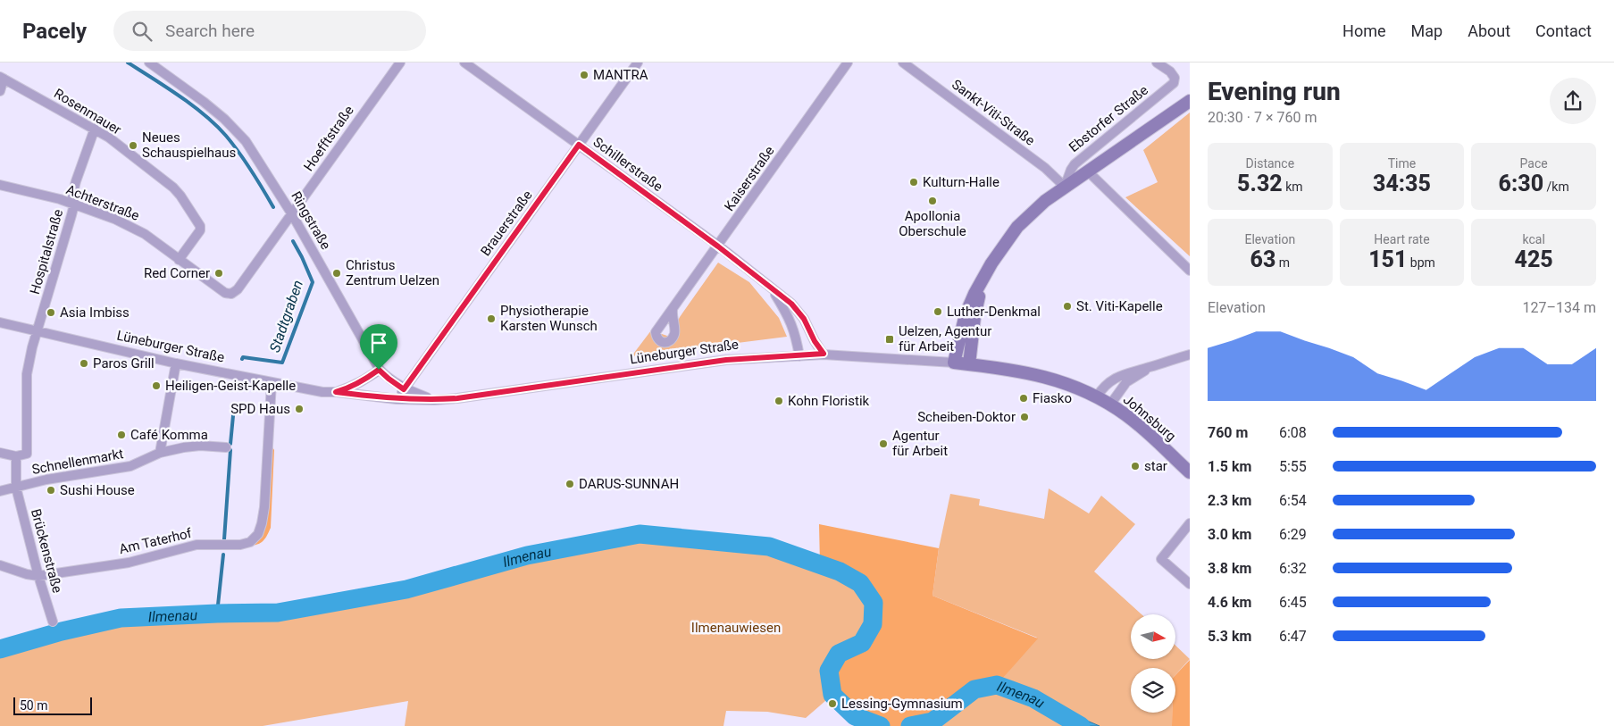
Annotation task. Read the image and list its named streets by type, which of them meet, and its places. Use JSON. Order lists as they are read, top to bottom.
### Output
{
  "streets": {
    "main road": ["Ebstorfer Straße", "Lüneburger Straße", "Johnsburg"],
    "street": [
      "Rosenmauer",
      "Sankt-Viti-Straße",
      "Hoefftstraße",
      "Schillerstraße",
      "Kaiserstraße",
      "Achterstraße",
      "Ringstraße",
      "Brauerstraße",
      "Hospitalstraße",
      "Schnellenmarkt",
      "Am Taterhof",
      "Brückenstraße"
    ]
  },
  "crossings": [
    ["Rosenmauer", "Achterstraße"],
    ["Rosenmauer", "Hospitalstraße"],
    ["Sankt-Viti-Straße", "Ebstorfer Straße"],
    ["Ebstorfer Straße", "Lüneburger Straße"],
    ["Hoefftstraße", "Achterstraße"],
    ["Hoefftstraße", "Ringstraße"],
    ["Schillerstraße", "Kaiserstraße"],
    ["Schillerstraße", "Brauerstraße"],
    ["Schillerstraße", "Lüneburger Straße"],
    ["Achterstraße", "Hospitalstraße"],
    ["Ringstraße", "Brauerstraße"],
    ["Ringstraße", "Lüneburger Straße"],
    ["Brauerstraße", "Lüneburger Straße"],
    ["Hospitalstraße", "Lüneburger Straße"],
    ["Hospitalstraße", "Schnellenmarkt"],
    ["Lüneburger Straße", "Johnsburg"],
    ["Lüneburger Straße", "Am Taterhof"],
    ["Schnellenmarkt", "Brückenstraße"],
    ["Am Taterhof", "Brückenstraße"]
  ],
  "water": ["Stadtgraben", "Ilmenau"],
  "parks": ["Ilmenauwiesen"],
  "places": {
    "other": [
      "MANTRA",
      "Neues Schauspielhaus",
      "Kulturn-Halle",
      "Apollonia Oberschule",
      "Red Corner",
      "Christus Zentrum Uelzen",
      "St. Viti-Kapelle",
      "Luther-Denkmal",
      "Asia Imbiss",
      "Physiotherapie Karsten Wunsch",
      "Paros Grill",
      "Heiligen-Geist-Kapelle",
      "Fiasko",
      "Kohn Floristik",
      "SPD Haus",
      "Scheiben-Doktor",
      "Café Komma",
      "Agentur für Arbeit",
      "star",
      "DARUS-SUNNAH",
      "Sushi House",
      "Lessing-Gymnasium"
    ],
    "transit": ["Uelzen, Agentur für Arbeit"]
  },
  "scale_bar": "50 m",
  "north": "right",
  "page": {
    "header": "Pacely",
    "search": "Search here",
    "nav": [
      "Home",
      "Map",
      "About",
      "Contact"
    ],
    "heading": ["Evening run", "20:30 · 7 × 760 m"],
    "stats": [
      ["Distance", "5.32 km"],
      ["Time", "34:35"],
      ["Pace", "6:30 /km"],
      ["Elevation", "63 m"],
      ["Heart rate", "151 bpm"],
      ["kcal", "425"]
    ],
    "chart": ["Elevation", "127–134 m"],
    "list": [
      {
        "name": "760 m",
        "note": "6:08"
      },
      {
        "name": "1.5 km",
        "note": "5:55"
      },
      {
        "name": "2.3 km",
        "note": "6:54"
      },
      {
        "name": "3.0 km",
        "note": "6:29"
      },
      {
        "name": "3.8 km",
        "note": "6:32"
      },
      {
        "name": "4.6 km",
        "note": "6:45"
      },
      {
        "name": "5.3 km",
        "note": "6:47"
      }
    ],
    "scale": "50 m"
  }
}
